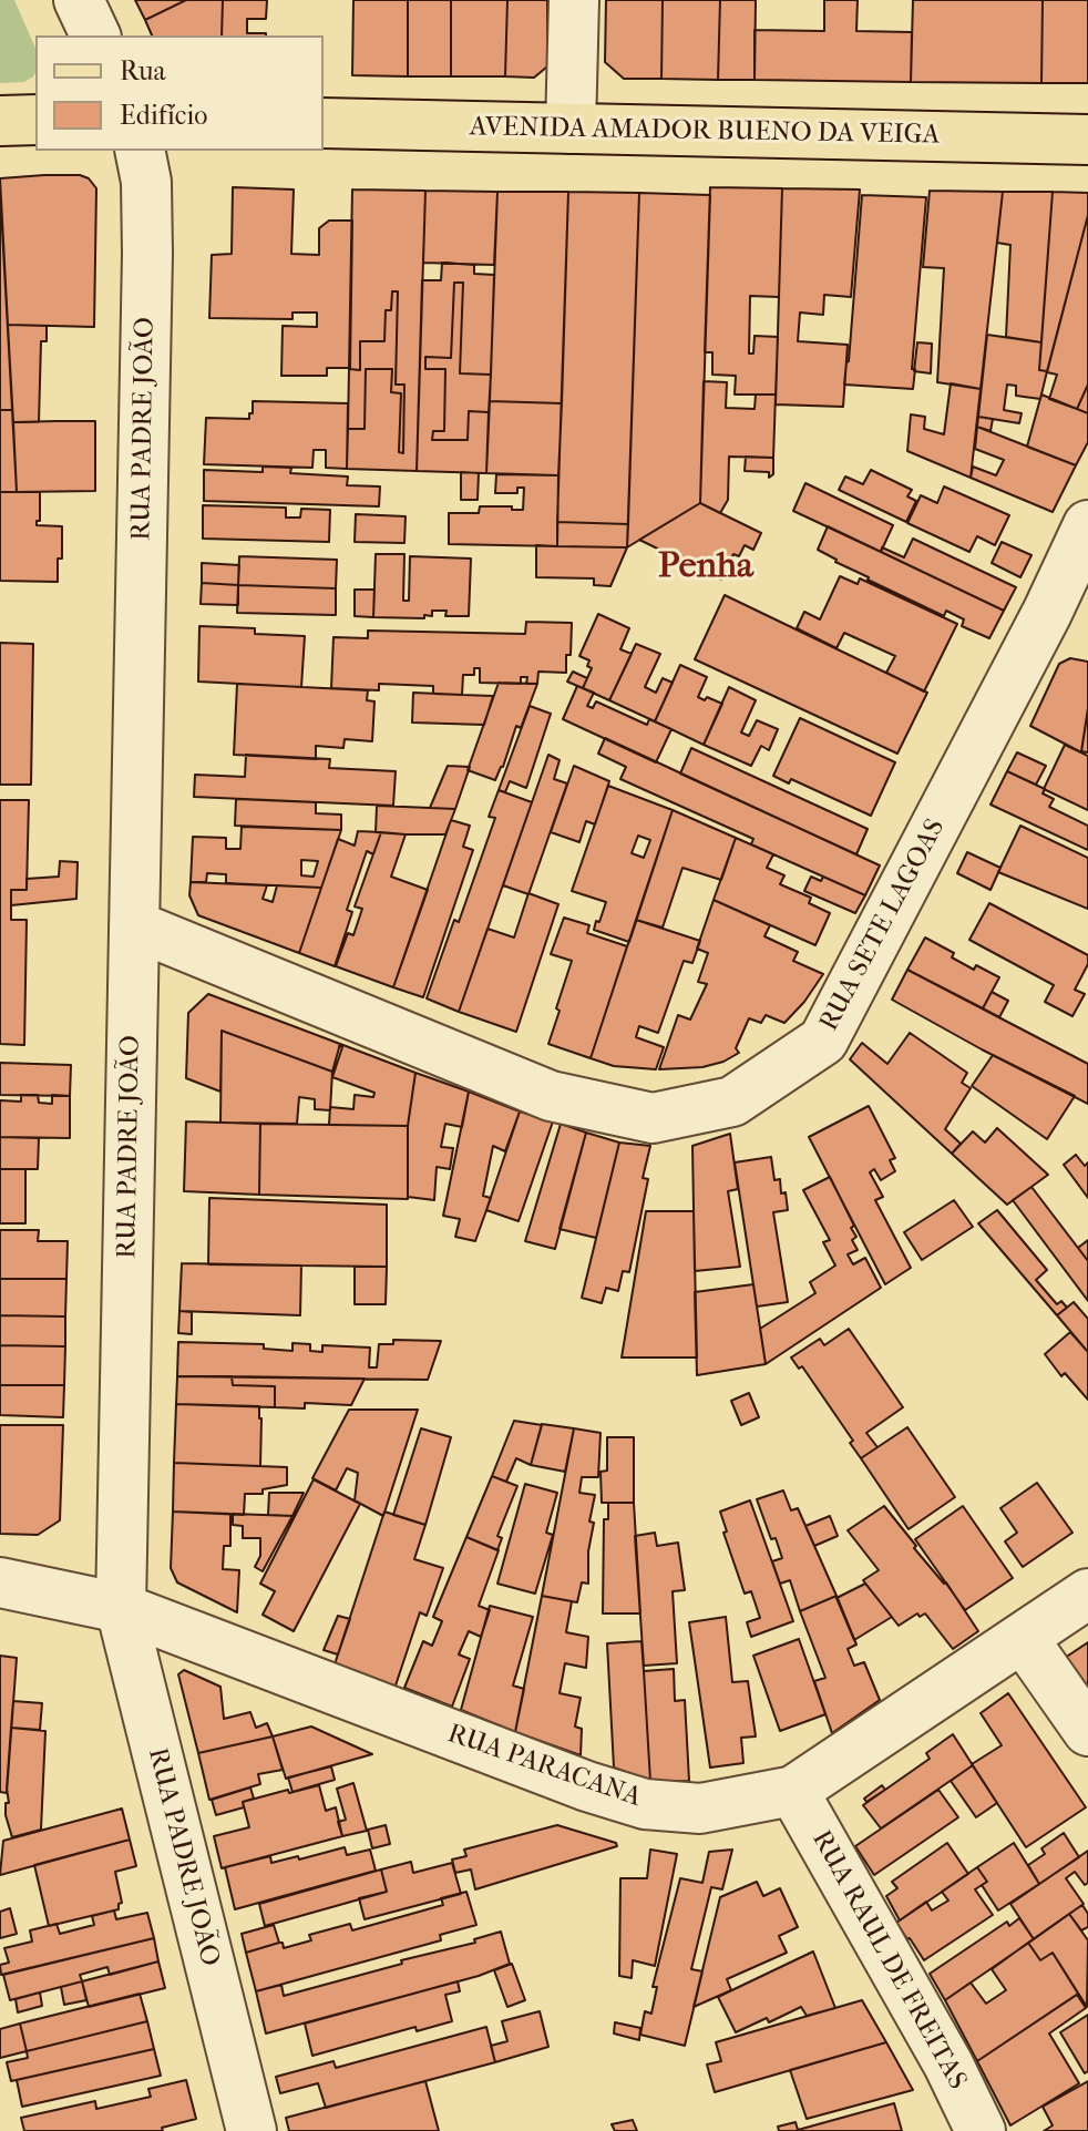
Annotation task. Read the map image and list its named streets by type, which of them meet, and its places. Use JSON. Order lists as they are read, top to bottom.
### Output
{
  "streets": {
    "main road": ["AVENIDA AMADOR BUENO DA VEIGA"],
    "street": [
      "RUA PADRE JOÃO",
      "RUA SETE LAGOAS",
      "RUA PARACANA",
      "RUA RAUL DE FREITAS"
    ]
  },
  "crossings": [
    ["RUA PADRE JOÃO", "RUA SETE LAGOAS"],
    ["RUA PADRE JOÃO", "RUA PARACANA"],
    ["RUA PARACANA", "RUA RAUL DE FREITAS"]
  ],
  "districts": ["Penha"],
  "legend": ["Rua", "Edifício"]
}
